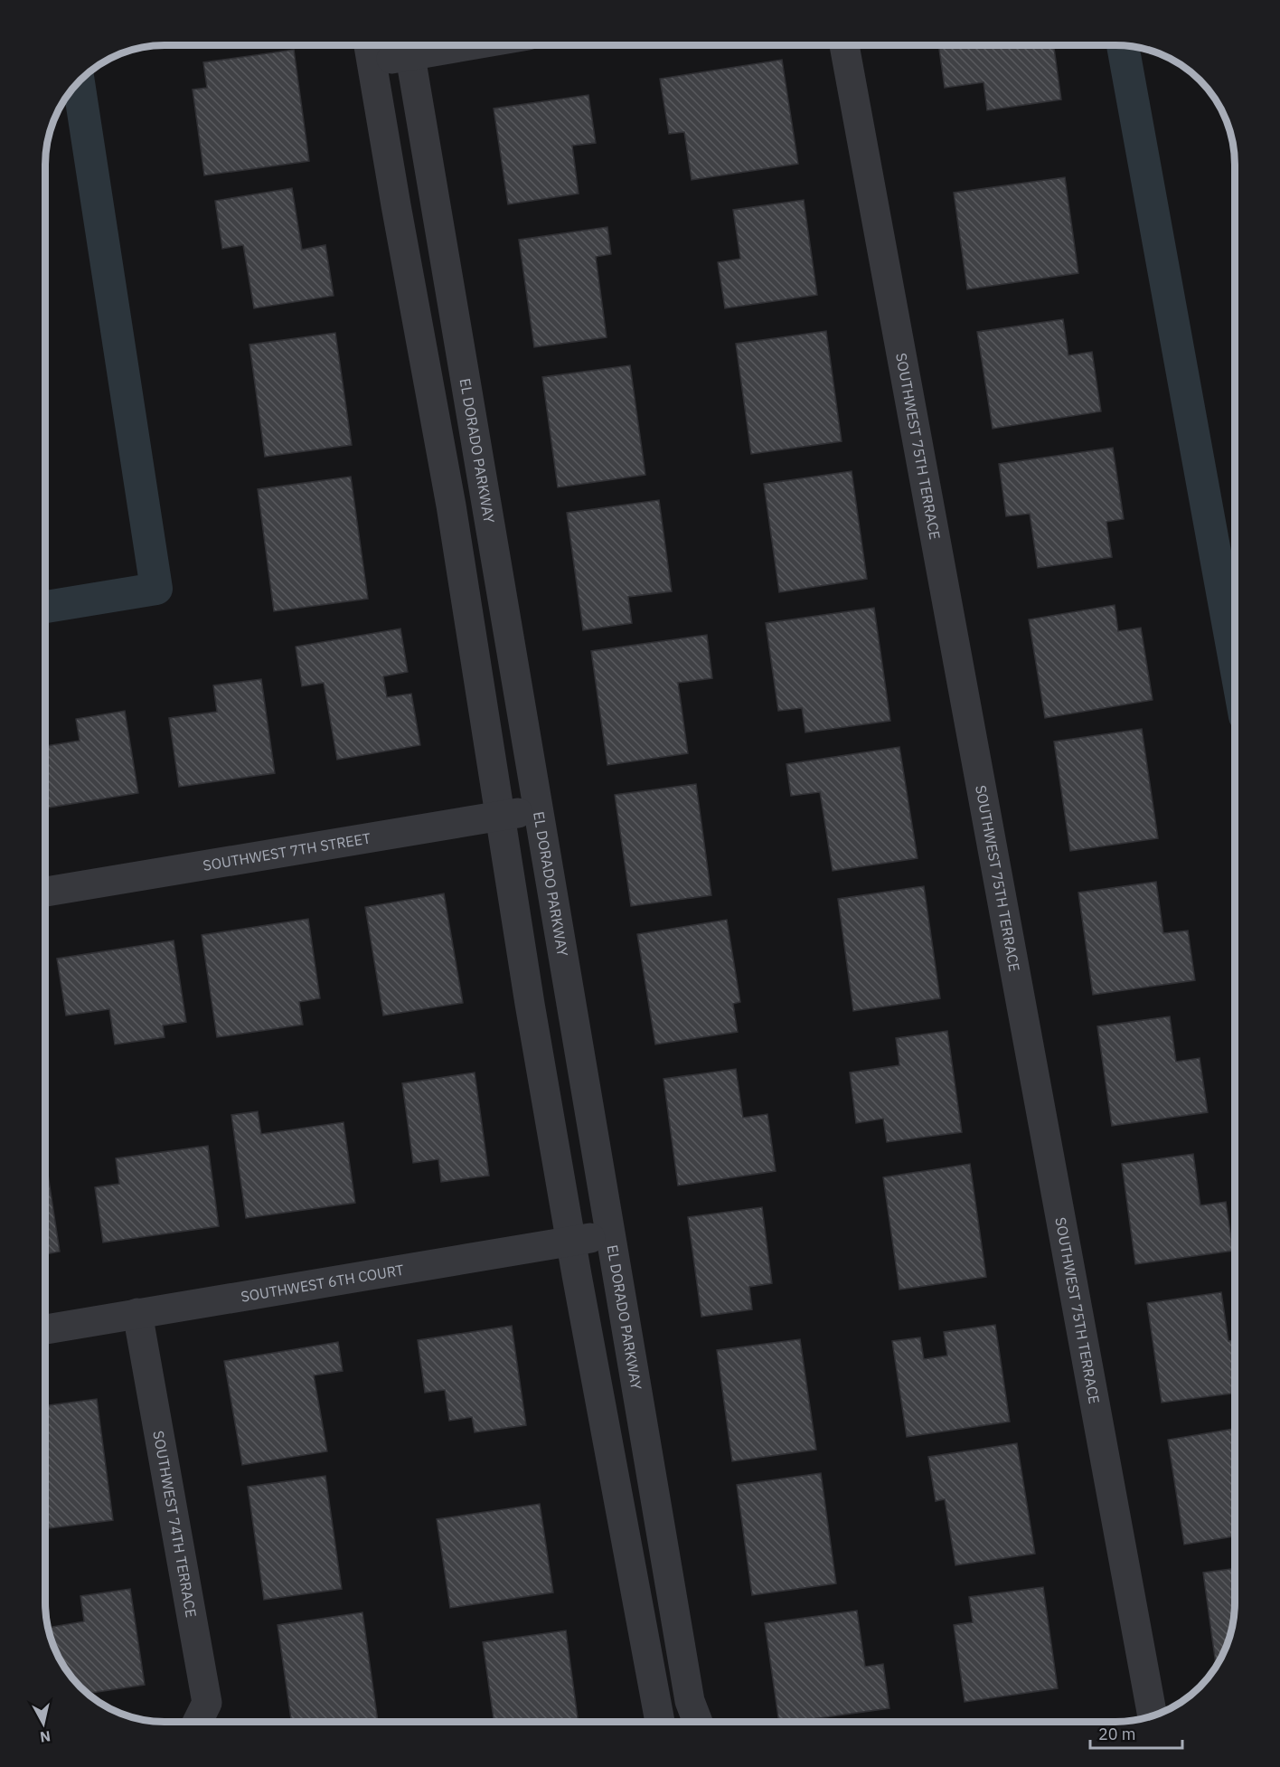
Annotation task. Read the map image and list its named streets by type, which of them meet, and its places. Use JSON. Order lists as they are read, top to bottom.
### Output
{
  "streets": {
    "street": [
      "SOUTHWEST 75TH TERRACE",
      "EL DORADO PARKWAY",
      "SOUTHWEST 7TH STREET",
      "SOUTHWEST 6TH COURT",
      "SOUTHWEST 74TH TERRACE"
    ]
  },
  "crossings": [
    ["EL DORADO PARKWAY", "SOUTHWEST 7TH STREET"],
    ["EL DORADO PARKWAY", "SOUTHWEST 6TH COURT"],
    ["SOUTHWEST 6TH COURT", "SOUTHWEST 74TH TERRACE"]
  ],
  "scale_bar": "20 m",
  "north": "bottom"
}
